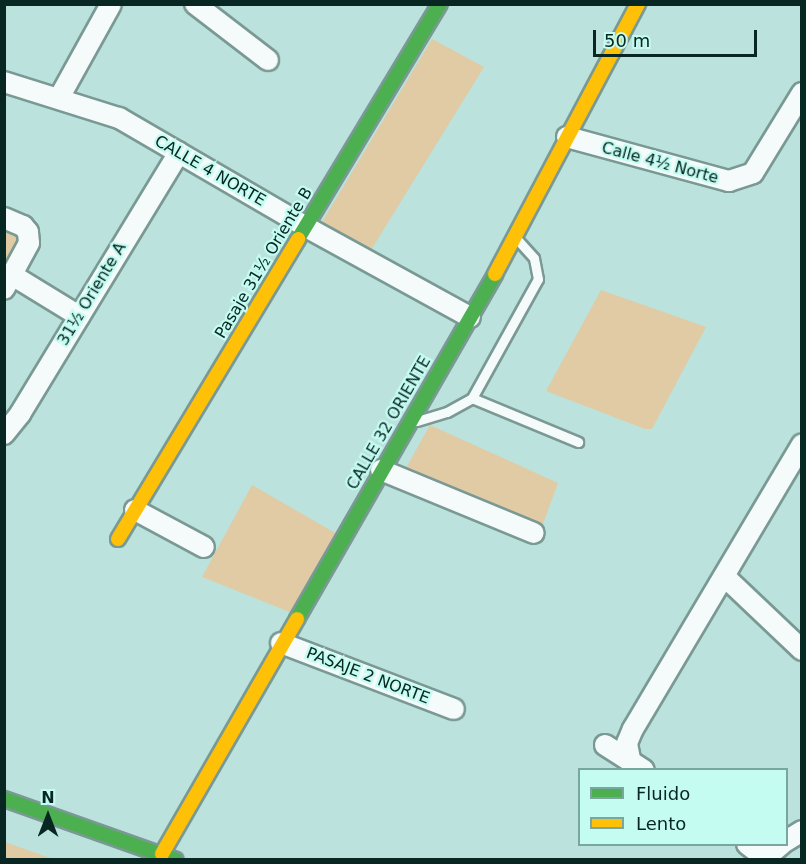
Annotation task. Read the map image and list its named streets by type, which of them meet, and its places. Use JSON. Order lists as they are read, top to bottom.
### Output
{
  "streets": {
    "street": [
      "Calle 4½ Norte",
      "CALLE 4 NORTE",
      "Pasaje 31½ Oriente B",
      "31½ Oriente A",
      "CALLE 32 ORIENTE",
      "PASAJE 2 NORTE"
    ]
  },
  "crossings": [
    ["Calle 4½ Norte", "CALLE 32 ORIENTE"],
    ["CALLE 4 NORTE", "Pasaje 31½ Oriente B"],
    ["CALLE 4 NORTE", "31½ Oriente A"],
    ["CALLE 4 NORTE", "CALLE 32 ORIENTE"],
    ["CALLE 32 ORIENTE", "PASAJE 2 NORTE"]
  ],
  "legend": ["Fluido", "Lento"],
  "scale_bar": "50 m",
  "north": "top"
}
